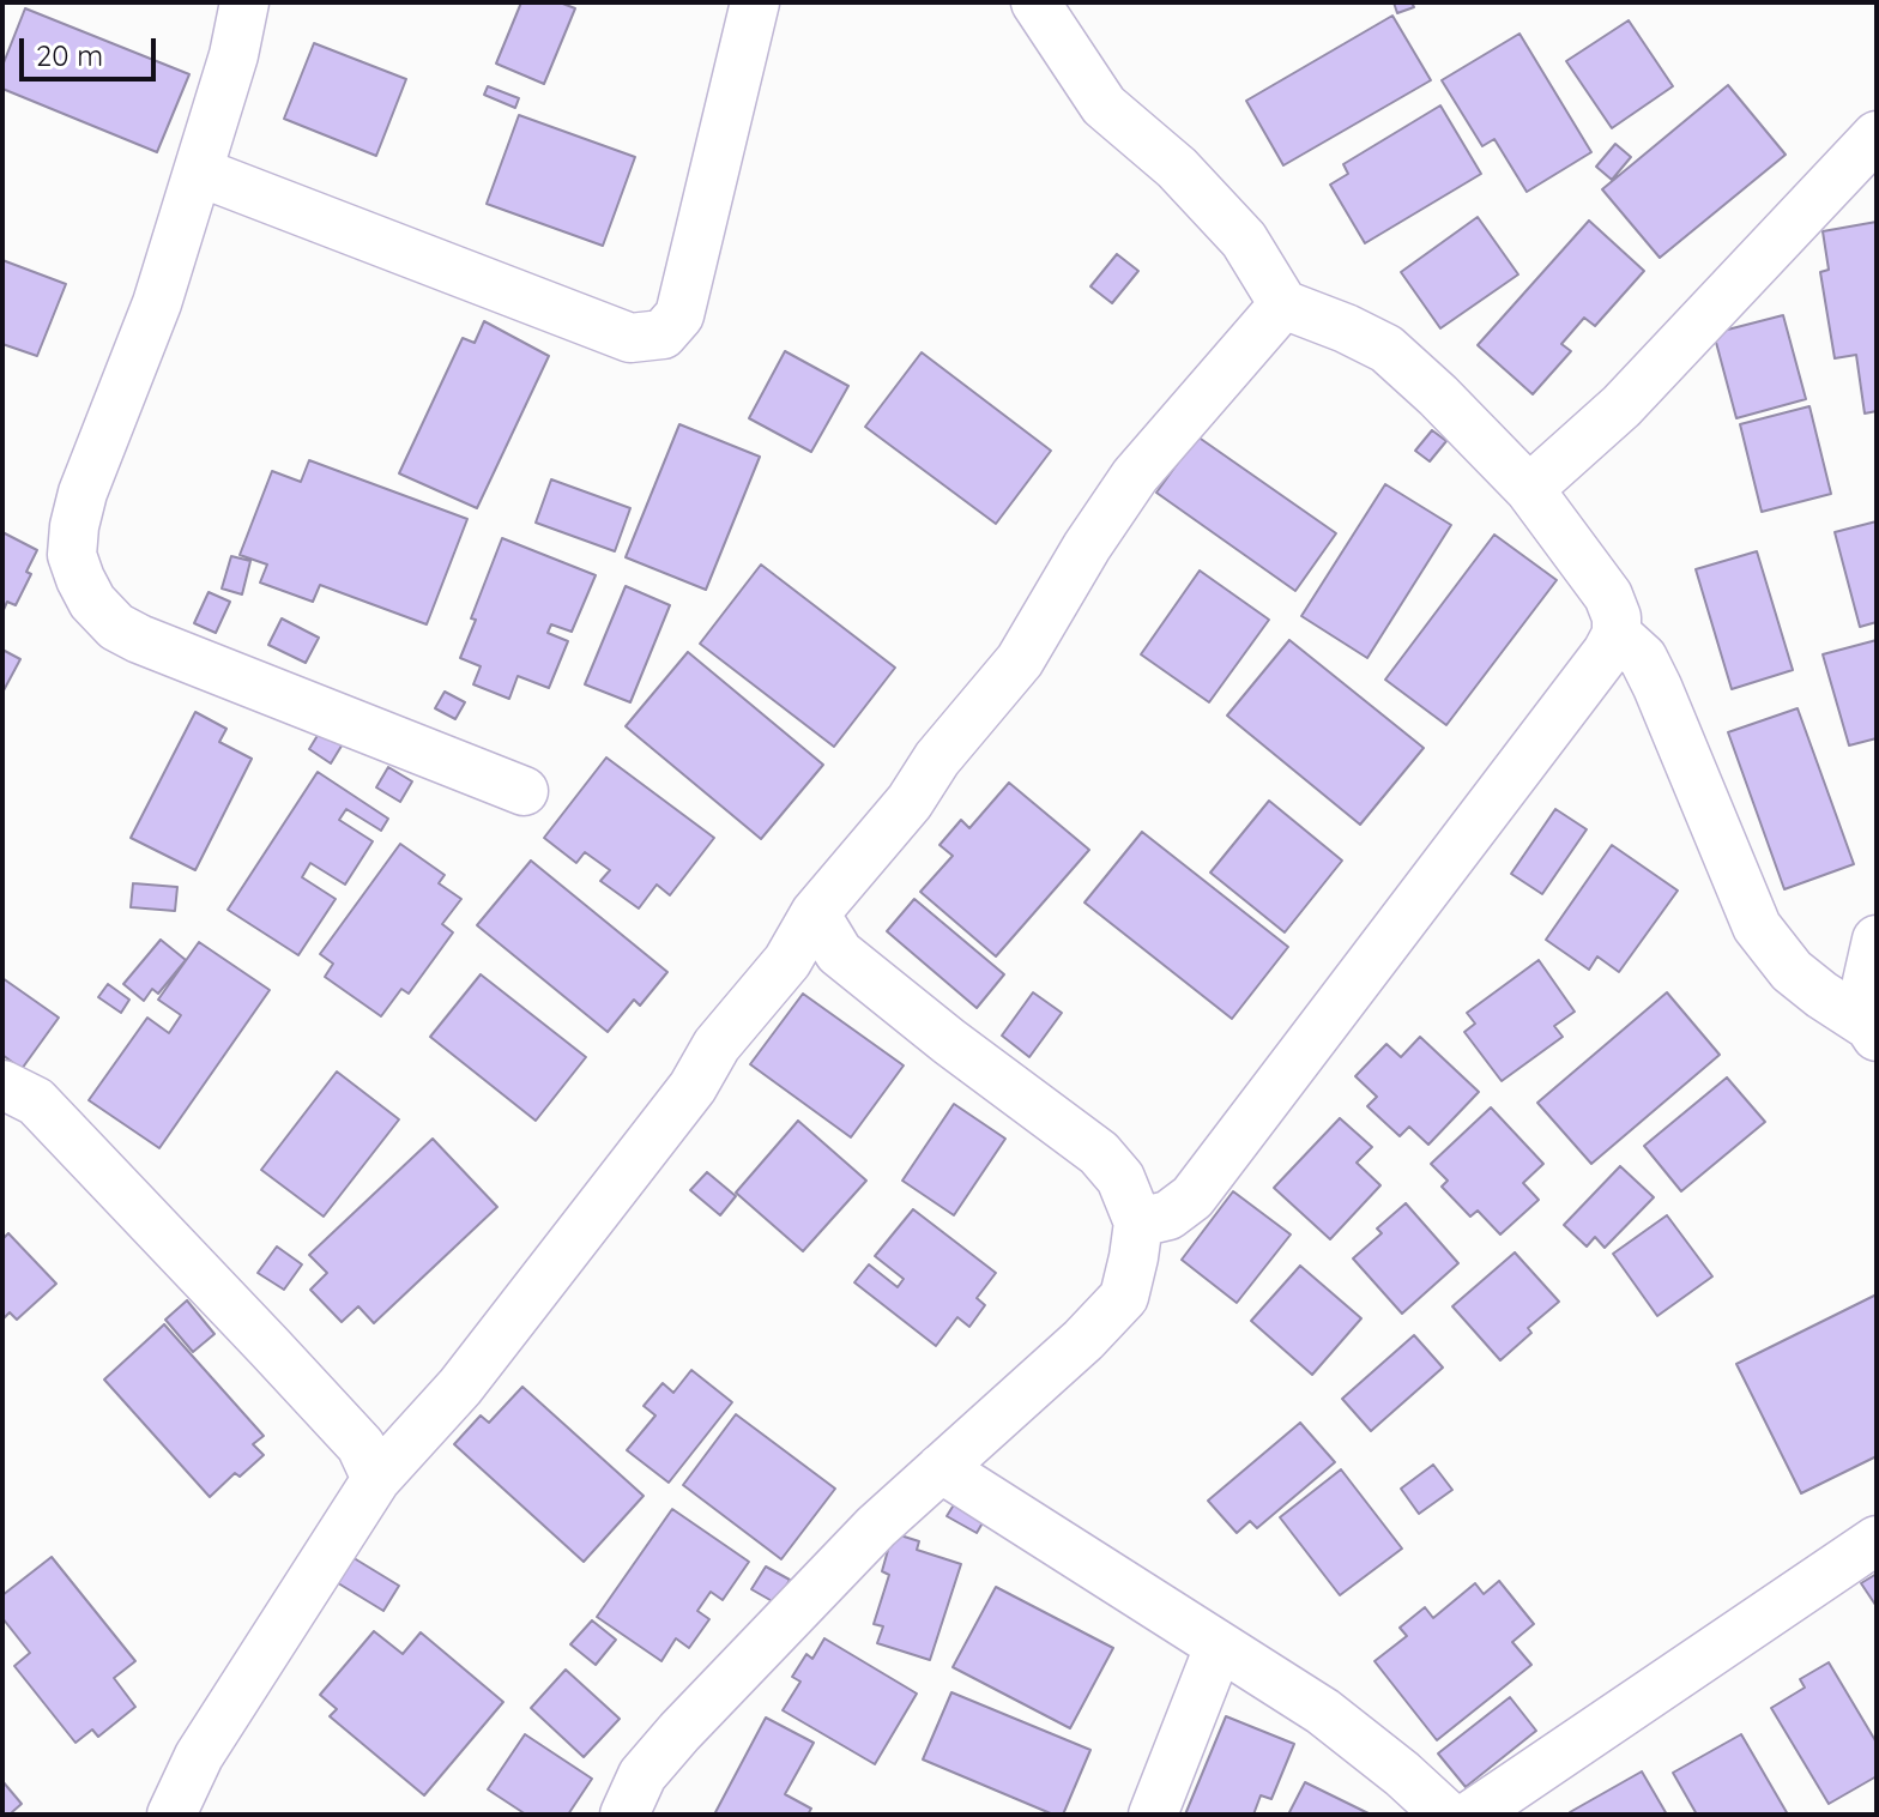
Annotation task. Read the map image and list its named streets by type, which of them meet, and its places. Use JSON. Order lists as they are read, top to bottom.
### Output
{
  "scale_bar": "20 m"
}
